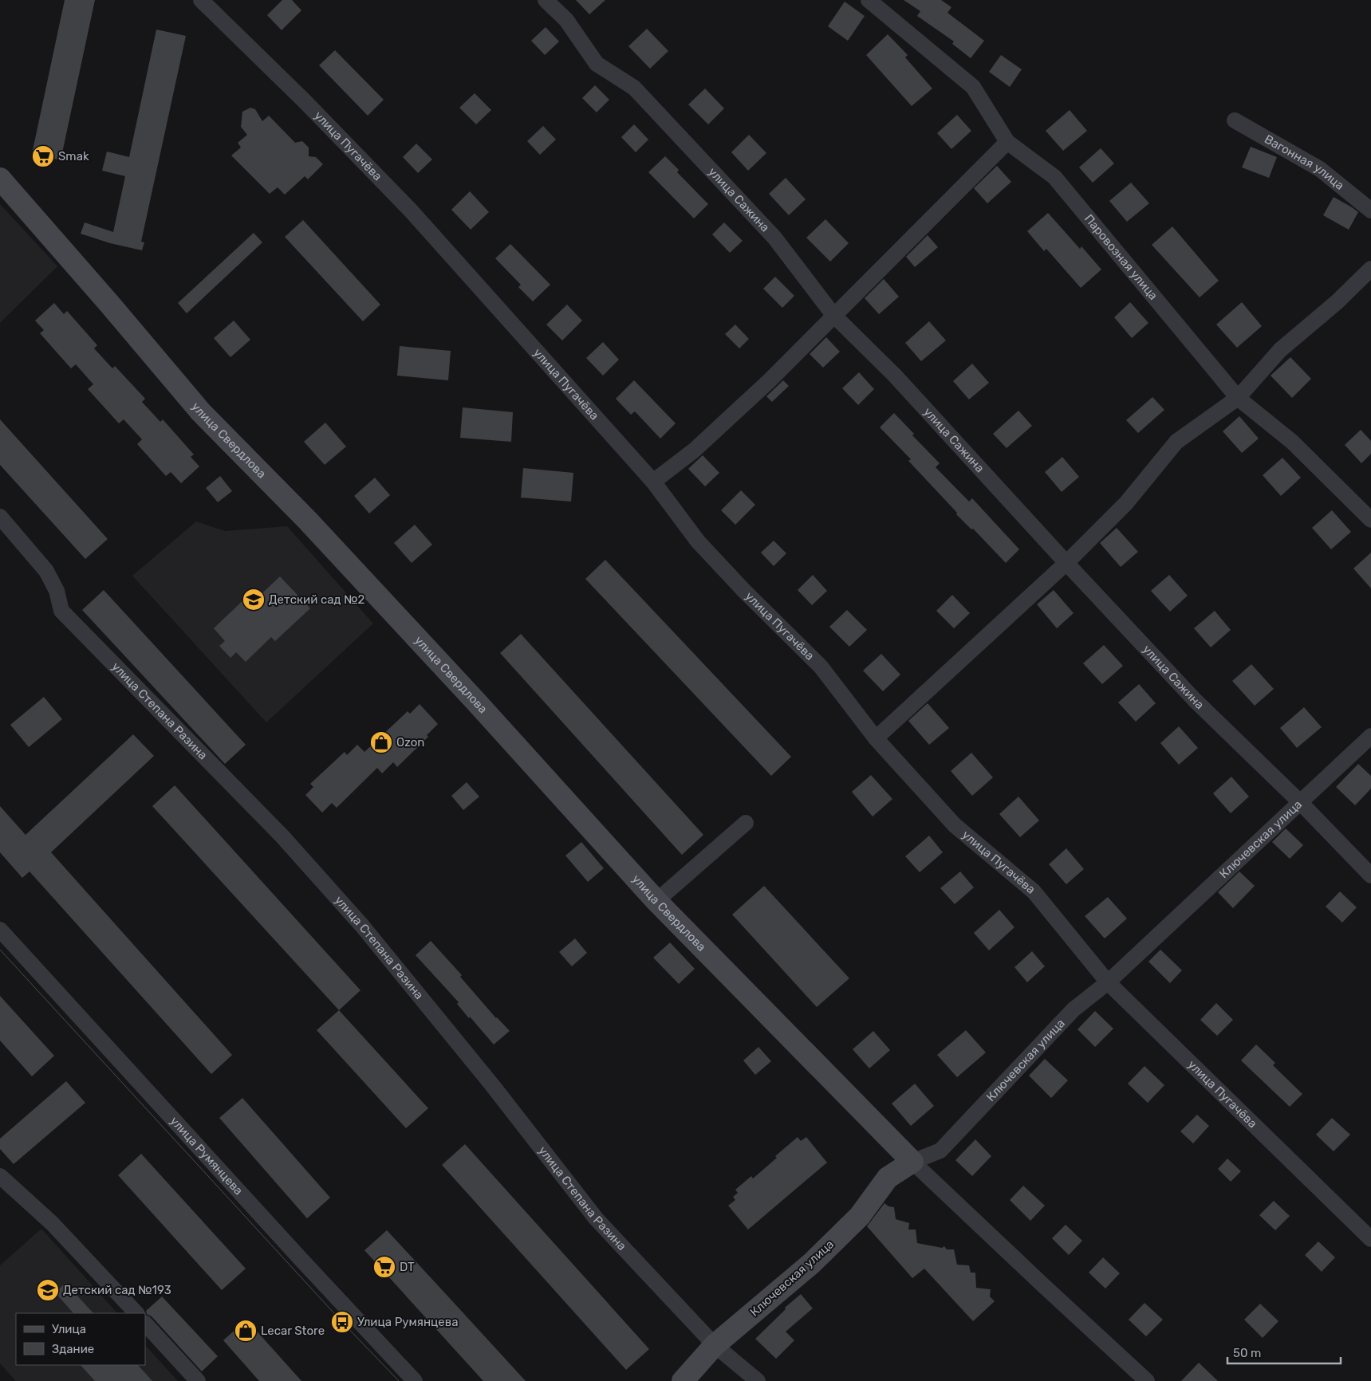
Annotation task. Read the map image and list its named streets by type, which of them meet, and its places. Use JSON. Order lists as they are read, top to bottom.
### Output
{
  "streets": {
    "street": [
      "улица Пугачёва",
      "Вагонная улица",
      "улица Сажина",
      "Паровозная улица",
      "улица Свердлова",
      "улица Степана Разина",
      "Ключевская улица",
      "улица Румянцева"
    ]
  },
  "crossings": [
    ["улица Пугачёва", "Ключевская улица"],
    ["улица Сажина", "Ключевская улица"],
    ["улица Свердлова", "Ключевская улица"],
    ["улица Степана Разина", "Ключевская улица"]
  ],
  "places": {
    "supermarket": ["Smak", "DT"],
    "school or university": ["Детский сад №2", "Детский сад №193"],
    "shop": ["Ozon", "Lecar Store"],
    "bus stop": ["Улица Румянцева"]
  },
  "legend": ["Улица", "Здание"],
  "scale_bar": "50 m"
}
